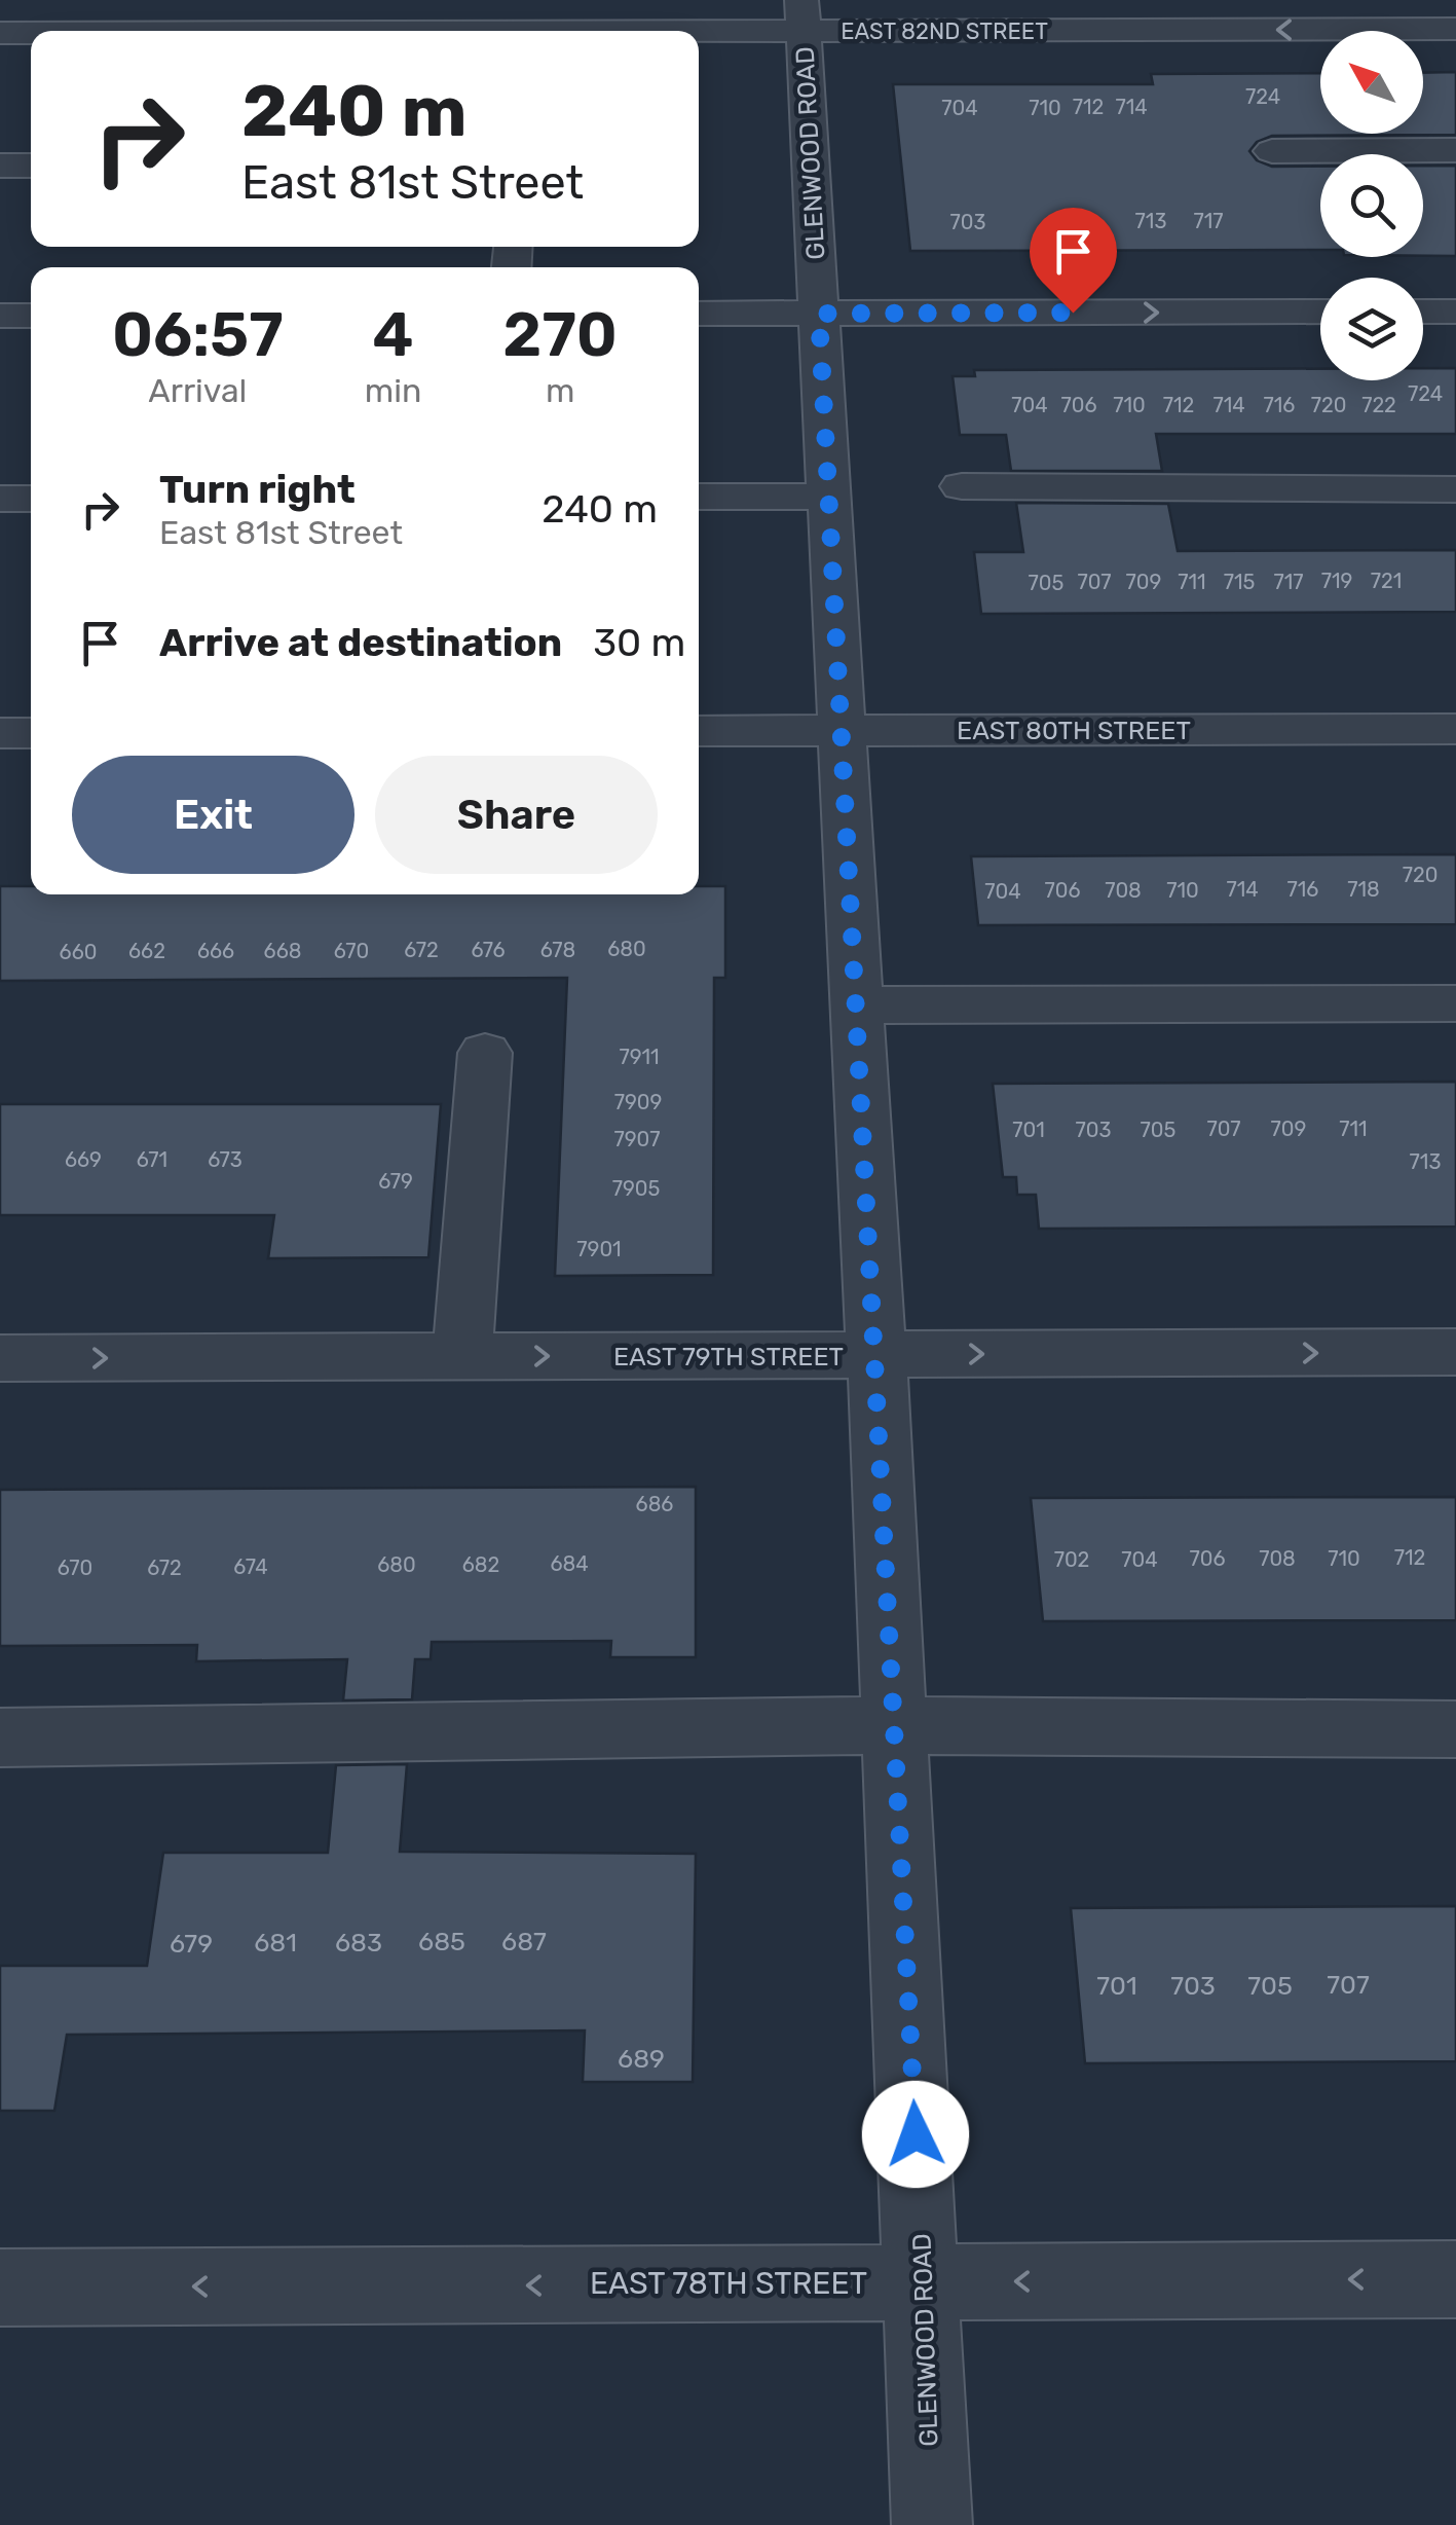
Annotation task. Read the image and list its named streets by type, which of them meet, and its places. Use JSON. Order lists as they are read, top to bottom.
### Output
{
  "streets": {
    "street": [
      "EAST 82ND STREET",
      "GLENWOOD ROAD",
      "EAST 80TH STREET",
      "EAST 79TH STREET",
      "EAST 78TH STREET"
    ]
  },
  "crossings": [
    ["EAST 82ND STREET", "GLENWOOD ROAD"],
    ["GLENWOOD ROAD", "EAST 80TH STREET"],
    ["GLENWOOD ROAD", "EAST 79TH STREET"],
    ["GLENWOOD ROAD", "EAST 78TH STREET"]
  ],
  "one_way": ["EAST 78TH STREET"],
  "house_numbers": [
    "724",
    "712",
    "714",
    "704",
    "710",
    "713",
    "717",
    "703",
    "724",
    "704",
    "706",
    "710",
    "712",
    "714",
    "716",
    "720",
    "722",
    "719",
    "721",
    "707",
    "709",
    "711",
    "715",
    "717",
    "705",
    "720",
    "714",
    "716",
    "718",
    "706",
    "708",
    "710",
    "704",
    "680",
    "672",
    "676",
    "678",
    "662",
    "666",
    "668",
    "670",
    "660",
    "7911",
    "7909",
    "707",
    "709",
    "711",
    "701",
    "703",
    "705",
    "7907",
    "669",
    "671",
    "673",
    "713",
    "679",
    "7905",
    "7901",
    "686",
    "712",
    "706",
    "708",
    "710",
    "702",
    "704",
    "684",
    "680",
    "682",
    "674",
    "670",
    "672",
    "685",
    "687",
    "681",
    "683",
    "679",
    "707",
    "701",
    "703",
    "705",
    "689"
  ],
  "north": "top left",
  "page": {
    "turn": ["240 m", "East 81st Street"],
    "eta": [
      "06:57",
      "Arrival",
      "4",
      "min",
      "270",
      "m"
    ],
    "list": [
      {
        "name": "Turn right",
        "note": "East 81st Street",
        "value": "240 m"
      },
      {
        "name": "Arrive at destination",
        "value": "30 m"
      }
    ],
    "buttons": ["Exit", "Share"]
  }
}
